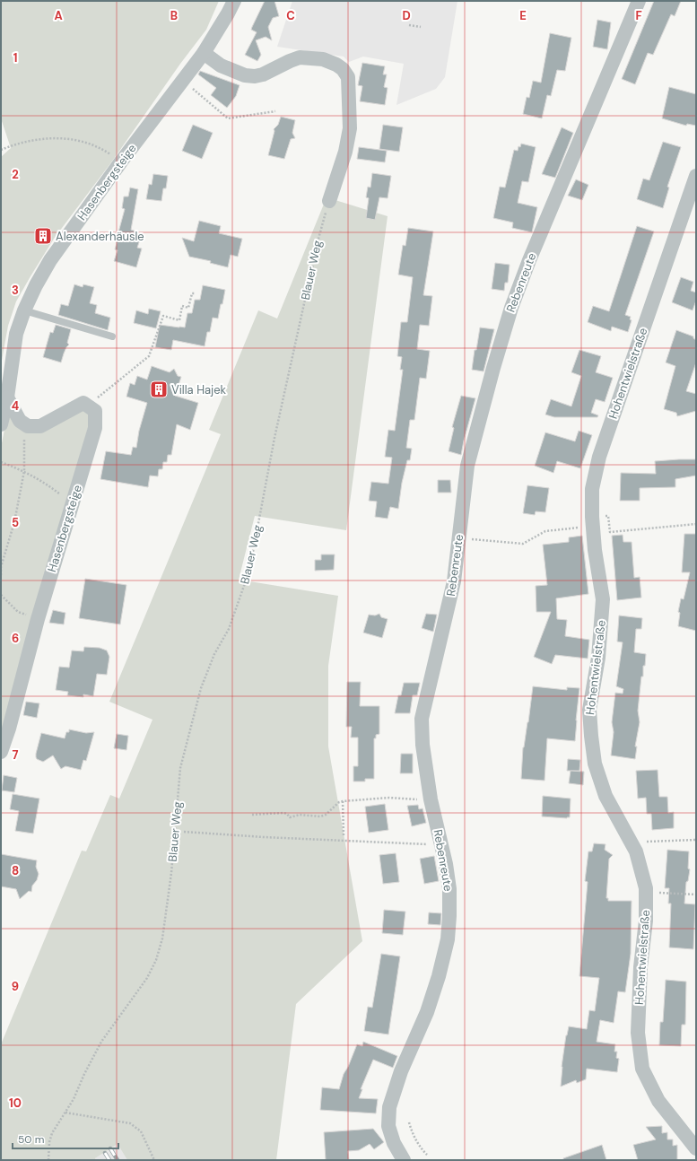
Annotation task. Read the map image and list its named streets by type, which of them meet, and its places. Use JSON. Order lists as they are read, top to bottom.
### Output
{
  "streets": {
    "street": ["Hasenbergsteige", "Rebenreute", "Hohentwielstraße"],
    "path": ["Blauer Weg"]
  },
  "places": {
    "building": ["Alexanderhäusle", "Villa Hajek"]
  },
  "scale_bar": "50 m",
  "grid": {
    "columns": [
      "A",
      "B",
      "C",
      "D",
      "E",
      "F"
    ],
    "rows": [
      "1",
      "2",
      "3",
      "4",
      "5",
      "6",
      "7",
      "8",
      "9",
      "10"
    ]
  }
}
